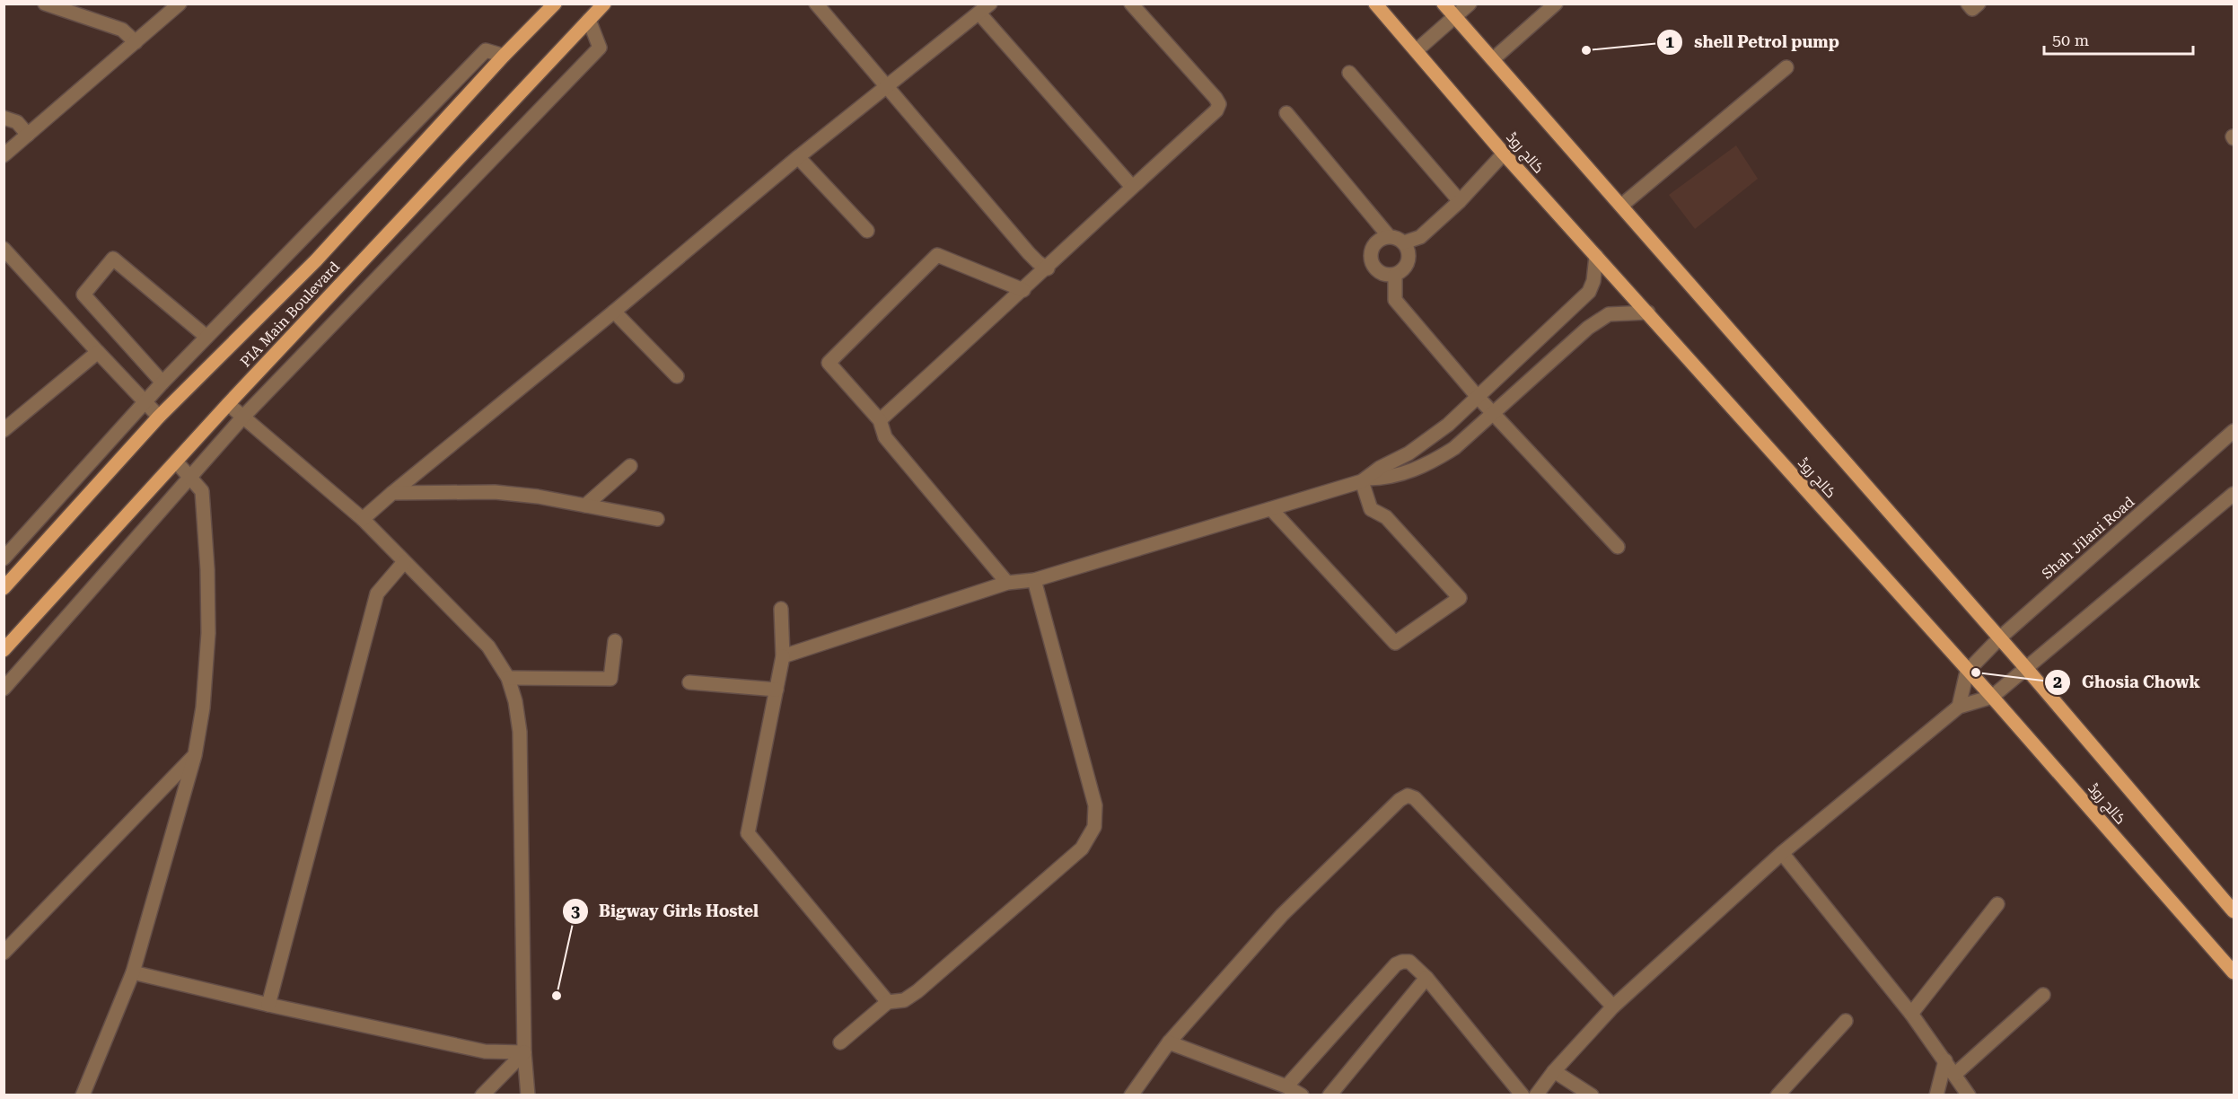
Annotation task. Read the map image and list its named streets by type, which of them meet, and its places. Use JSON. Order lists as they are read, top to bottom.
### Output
{
  "streets": {
    "main road": ["کالج روڈ", "PIA Main Boulevard"],
    "street": ["Shah Jilani Road"]
  },
  "crossings": [
    ["کالج روڈ", "Shah Jilani Road"]
  ],
  "places": ["shell Petrol pump", "Ghosia Chowk", "Bigway Girls Hostel"],
  "scale_bar": "50 m"
}
